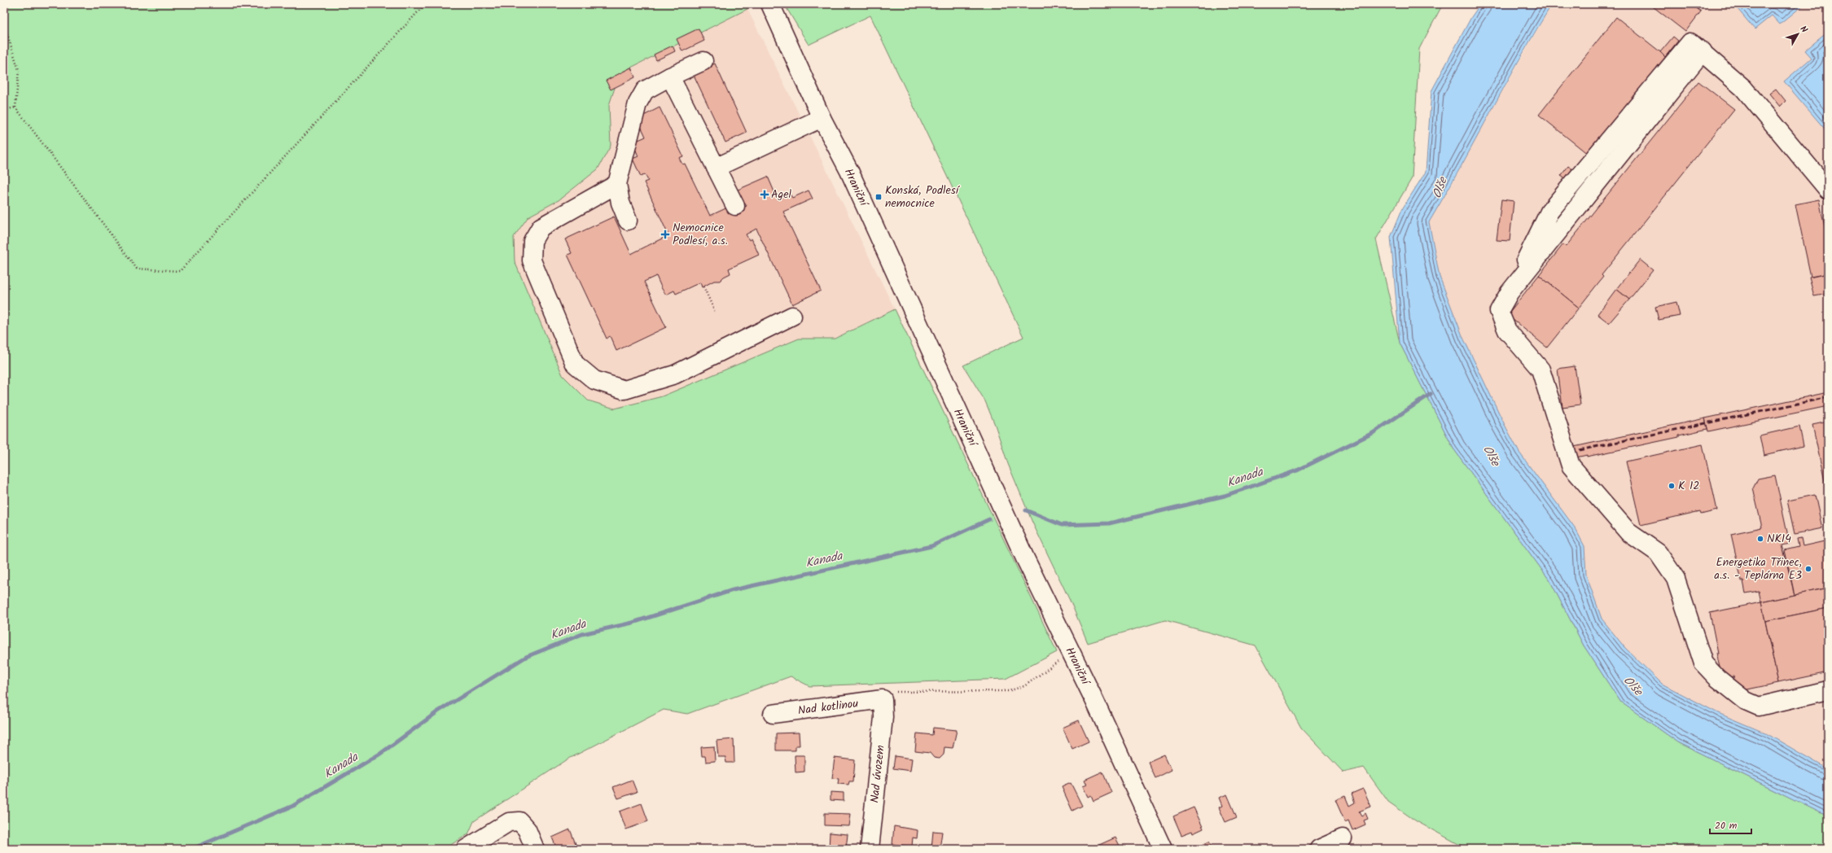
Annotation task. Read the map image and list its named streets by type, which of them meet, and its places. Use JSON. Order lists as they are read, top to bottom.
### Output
{
  "streets": {
    "street": ["Hraniční", "Nad kotlinou", "Nad úvozem"]
  },
  "crossings": [
    ["Nad kotlinou", "Nad úvozem"]
  ],
  "water": ["Olše", "Kanada"],
  "places": {
    "health": ["Agel", "Nemocnice Podlesí, a.s."],
    "transit": ["Konská, Podlesí nemocnice"],
    "other": ["K 12", "NK14", "Energetika Třinec, a.s. - Teplárna E3"]
  },
  "scale_bar": "20 m",
  "north": "top right"
}
